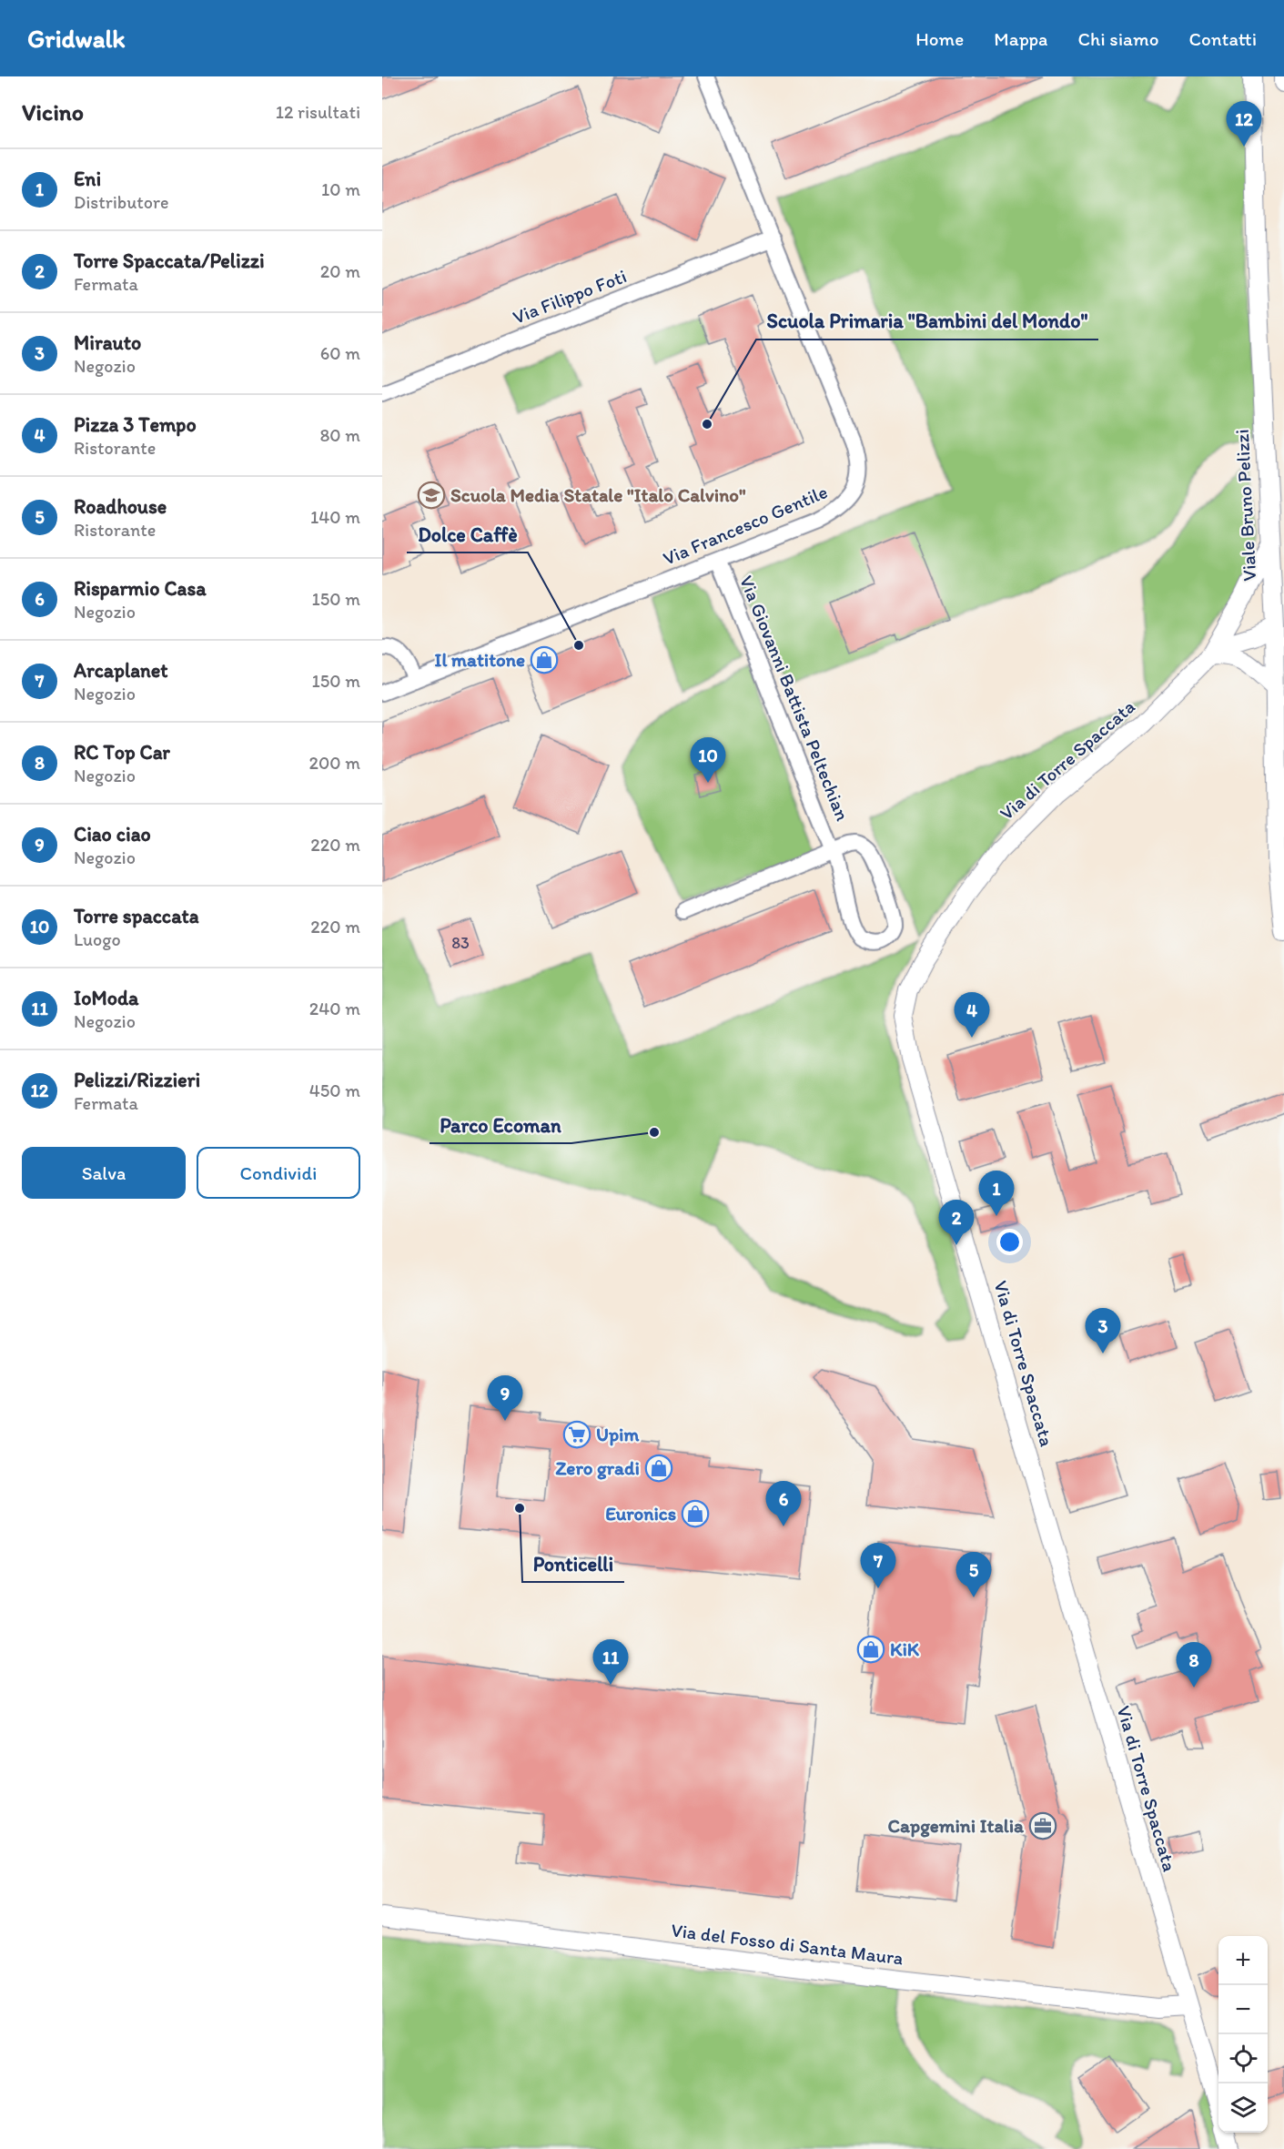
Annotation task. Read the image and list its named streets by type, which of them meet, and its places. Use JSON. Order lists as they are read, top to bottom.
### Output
{
  "streets": {
    "street": [
      "Via Filippo Foti",
      "Viale Bruno Pelizzi",
      "Via Francesco Gentile",
      "Via Giovanni Battista Peltechian",
      "Via di Torre Spaccata",
      "Via del Fosso di Santa Maura"
    ]
  },
  "crossings": [
    ["Via Filippo Foti", "Via Francesco Gentile"],
    ["Viale Bruno Pelizzi", "Via di Torre Spaccata"],
    ["Via Francesco Gentile", "Via Giovanni Battista Peltechian"],
    ["Via di Torre Spaccata", "Via del Fosso di Santa Maura"]
  ],
  "places": {
    "other": [
      "Scuola Primaria \"Bambini del Mondo\"",
      "Dolce Caffè",
      "Parco Ecoman",
      "Ponticelli"
    ],
    "school or university": ["Scuola Media Statale \"Italo Calvino\""],
    "shop": [
      "Il matitone",
      "Zero gradi",
      "Euronics",
      "KiK"
    ],
    "supermarket": ["Upim"],
    "office": ["Capgemini Italia"]
  },
  "house_numbers": ["83"],
  "page": {
    "header": "Gridwalk",
    "nav": [
      "Home",
      "Mappa",
      "Chi siamo",
      "Contatti"
    ],
    "heading": ["Vicino", "12 risultati"],
    "pins": [
      "12",
      "10",
      "4",
      "1",
      "2",
      "3",
      "9",
      "6",
      "7",
      "5",
      "11",
      "8"
    ],
    "list": [
      {
        "mark": "1",
        "name": "Eni",
        "note": "Distributore",
        "value": "10 m"
      },
      {
        "mark": "2",
        "name": "Torre Spaccata/Pelizzi",
        "note": "Fermata",
        "value": "20 m"
      },
      {
        "mark": "3",
        "name": "Mirauto",
        "note": "Negozio",
        "value": "60 m"
      },
      {
        "mark": "4",
        "name": "Pizza 3 Tempo",
        "note": "Ristorante",
        "value": "80 m"
      },
      {
        "mark": "5",
        "name": "Roadhouse",
        "note": "Ristorante",
        "value": "140 m"
      },
      {
        "mark": "6",
        "name": "Risparmio Casa",
        "note": "Negozio",
        "value": "150 m"
      },
      {
        "mark": "7",
        "name": "Arcaplanet",
        "note": "Negozio",
        "value": "150 m"
      },
      {
        "mark": "8",
        "name": "RC Top Car",
        "note": "Negozio",
        "value": "200 m"
      },
      {
        "mark": "9",
        "name": "Ciao ciao",
        "note": "Negozio",
        "value": "220 m"
      },
      {
        "mark": "10",
        "name": "Torre spaccata",
        "note": "Luogo",
        "value": "220 m"
      },
      {
        "mark": "11",
        "name": "IoModa",
        "note": "Negozio",
        "value": "240 m"
      },
      {
        "mark": "12",
        "name": "Pelizzi/Rizzieri",
        "note": "Fermata",
        "value": "450 m"
      }
    ],
    "buttons": ["Salva", "Condividi"],
    "map_buttons": ["+", "−"]
  }
}
